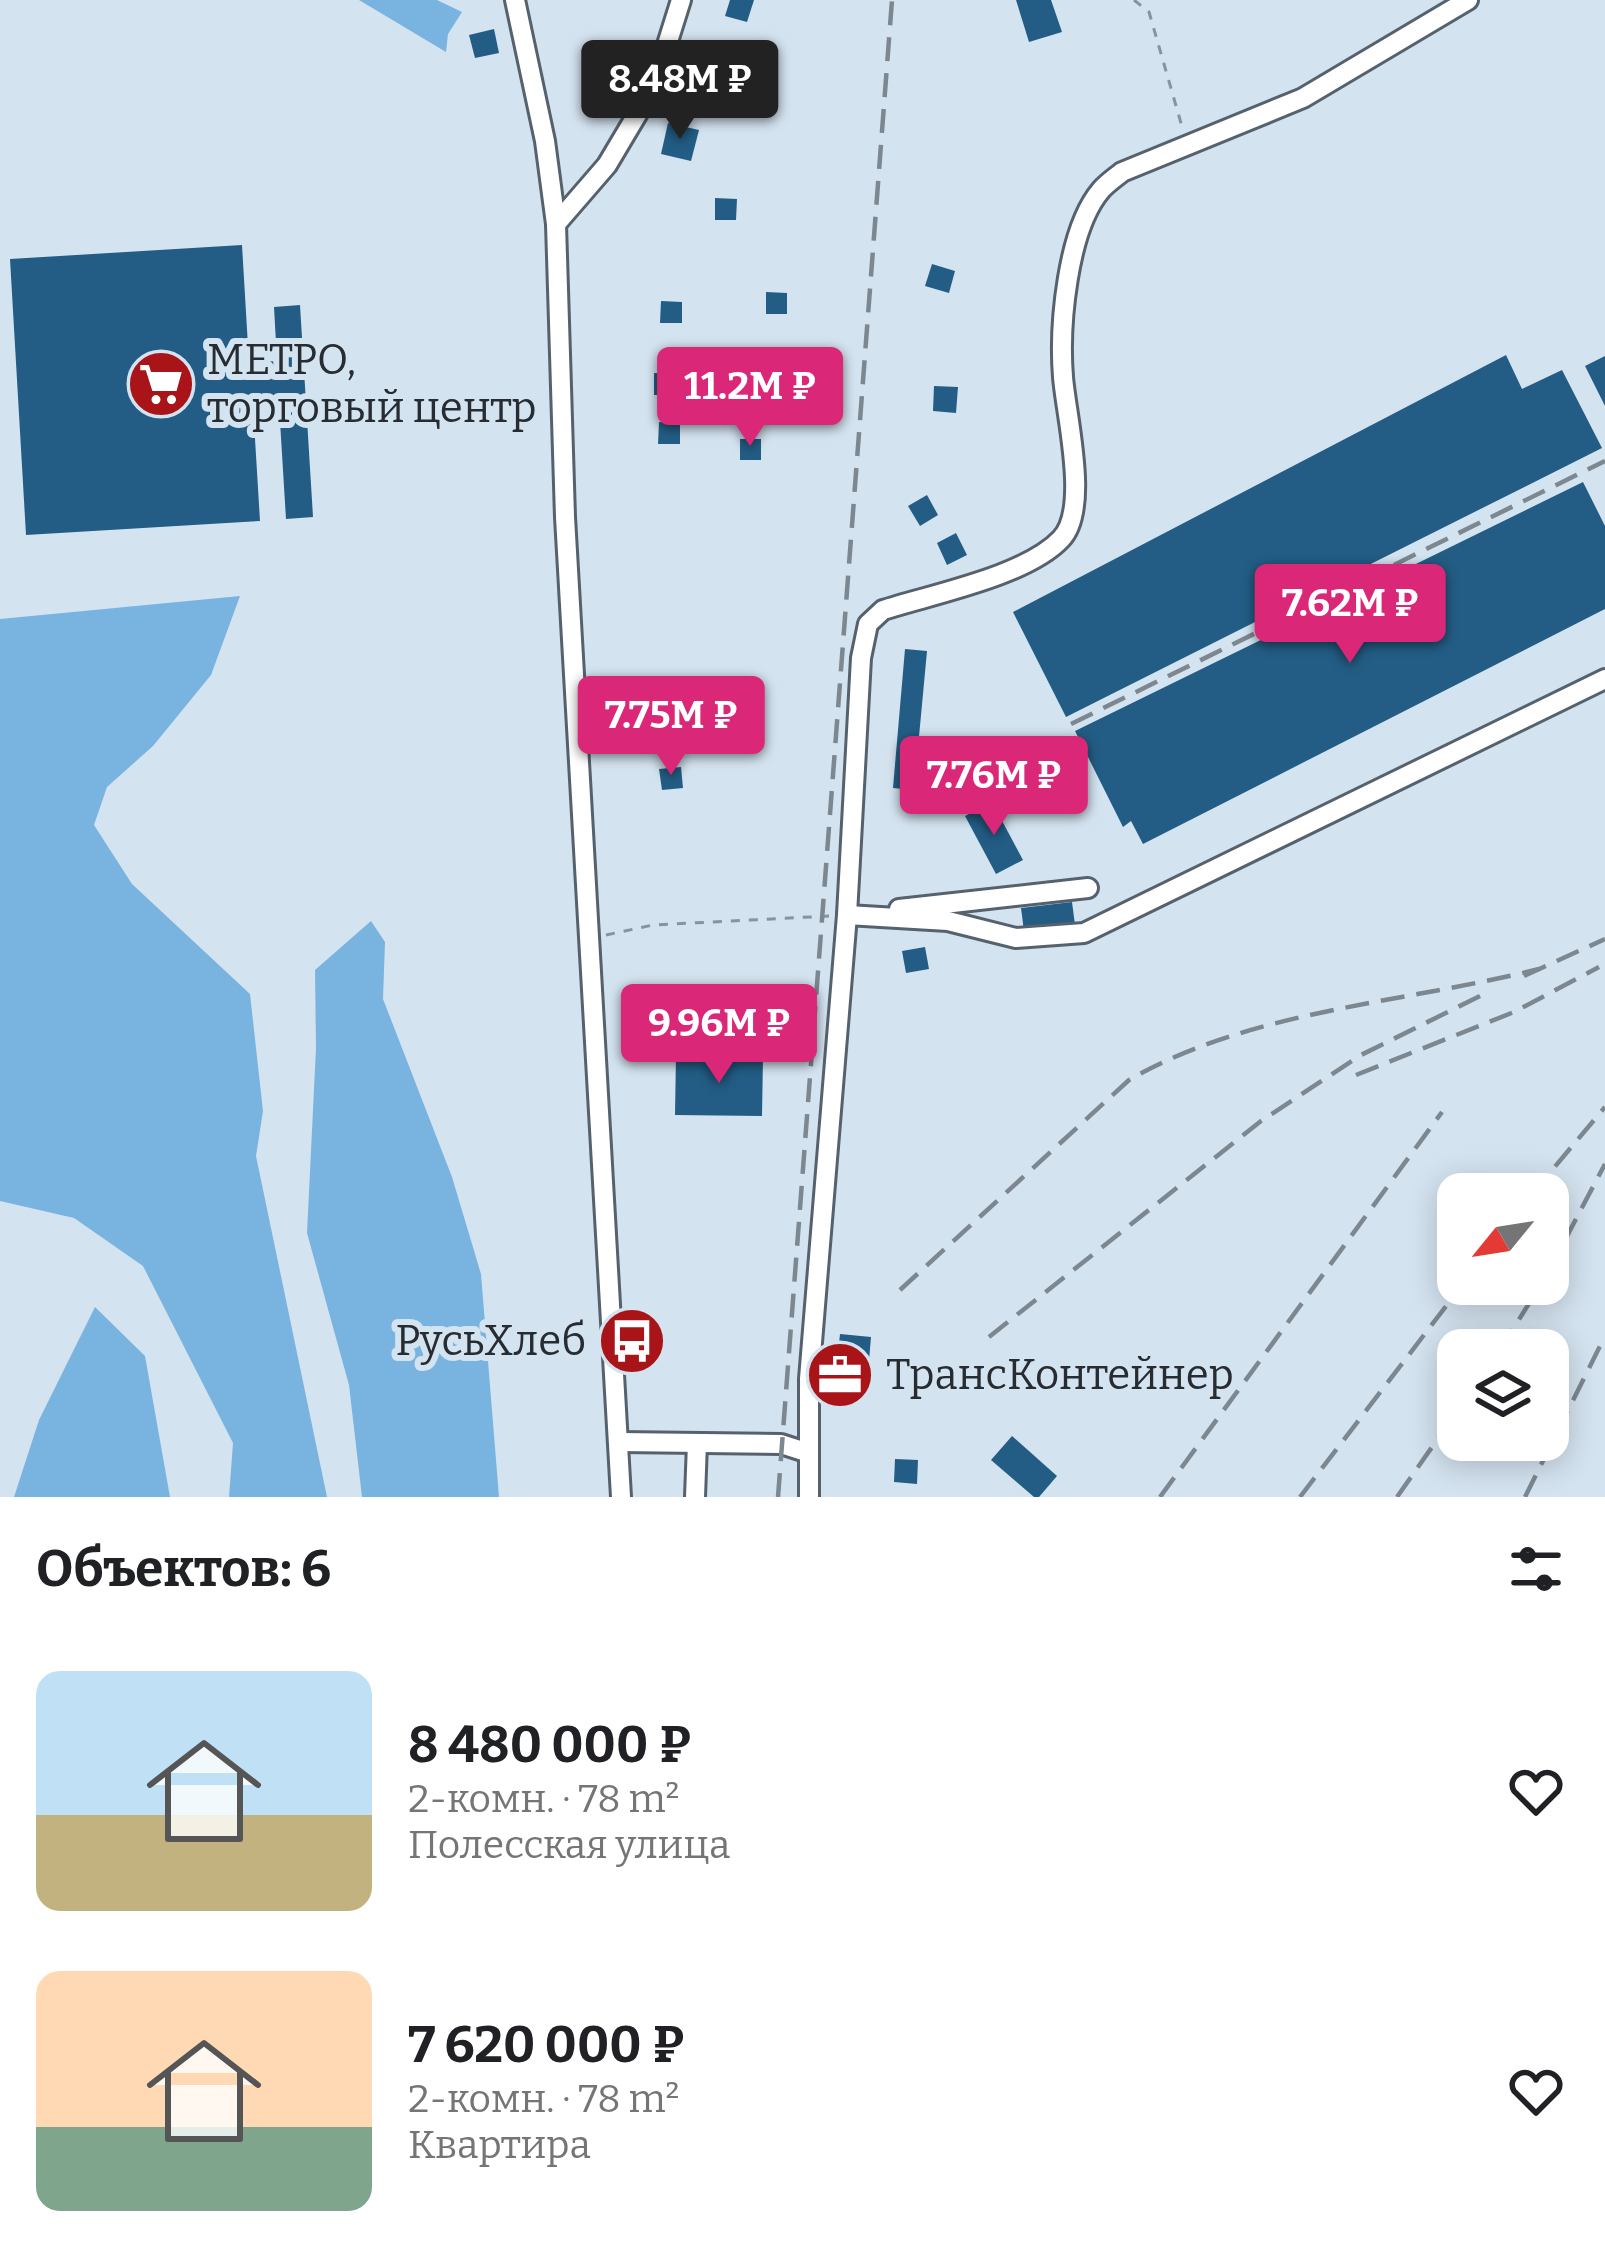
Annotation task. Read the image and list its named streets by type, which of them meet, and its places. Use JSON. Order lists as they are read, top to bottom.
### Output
{
  "places": {
    "supermarket": ["МЕТРО, торговый центр"],
    "bus stop": ["РусьХлеб"],
    "office": ["ТрансКонтейнер"]
  },
  "north": "bottom left",
  "page": {
    "price": [
      "8.48M ₽",
      "11.2M ₽",
      "7.62M ₽",
      "7.75M ₽",
      "7.76M ₽",
      "9.96M ₽"
    ],
    "heading": "Объектов: 6",
    "list": [
      {
        "name": "8 480 000 ₽",
        "note": "2-комн. · 78 m² · Полесская улица"
      },
      {
        "name": "7 620 000 ₽",
        "note": "2-комн. · 78 m² · Квартира"
      }
    ]
  }
}
